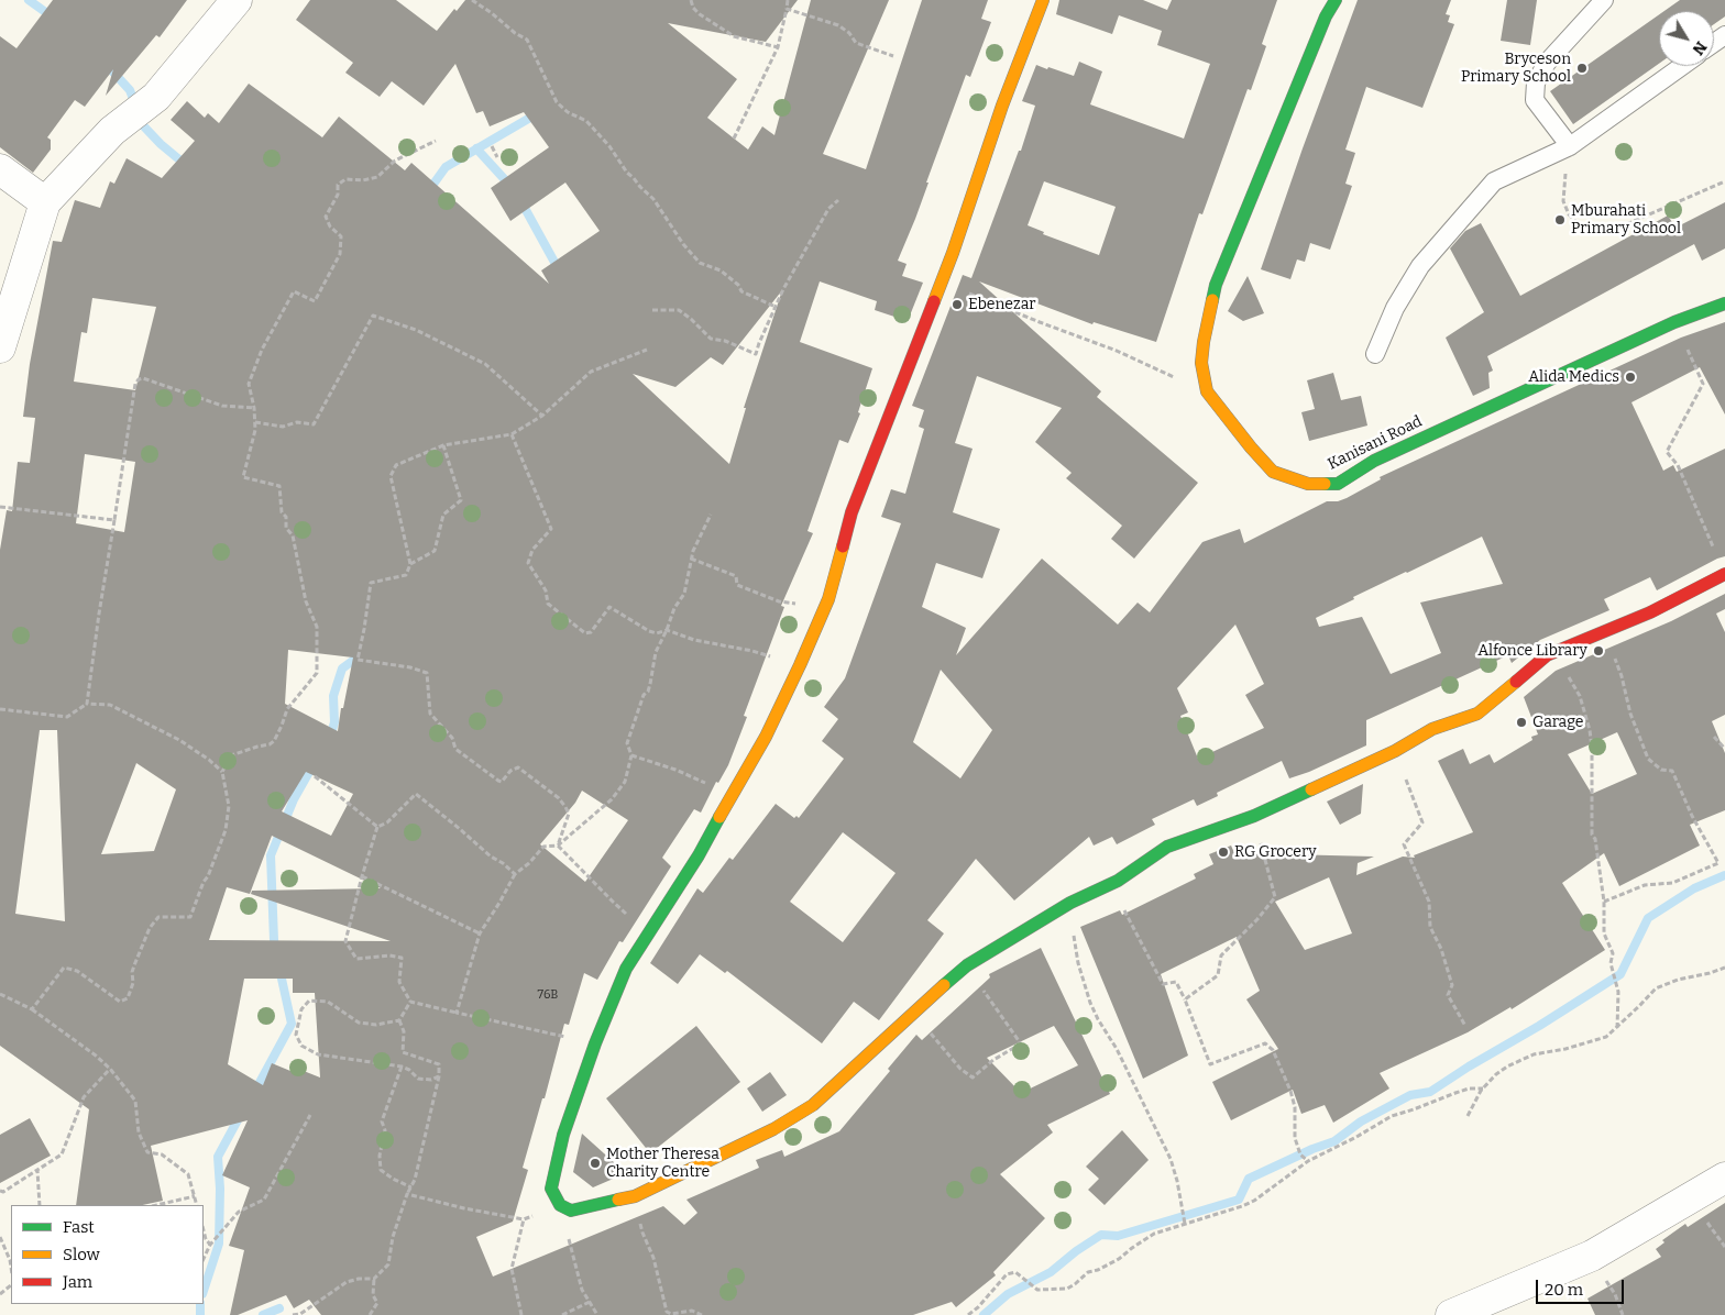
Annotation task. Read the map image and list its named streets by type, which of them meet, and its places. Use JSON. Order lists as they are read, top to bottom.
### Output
{
  "streets": {
    "street": ["Kanisani Road"]
  },
  "places": [
    "Bryceson Primary School",
    "Mburahati Primary School",
    "Ebenezar",
    "Alida Medics",
    "Alfonce Library",
    "Garage",
    "RG Grocery",
    "Mother Theresa Charity Centre"
  ],
  "house_numbers": ["76B"],
  "legend": ["Fast", "Slow", "Jam"],
  "scale_bar": "20 m",
  "north": "bottom right"
}
